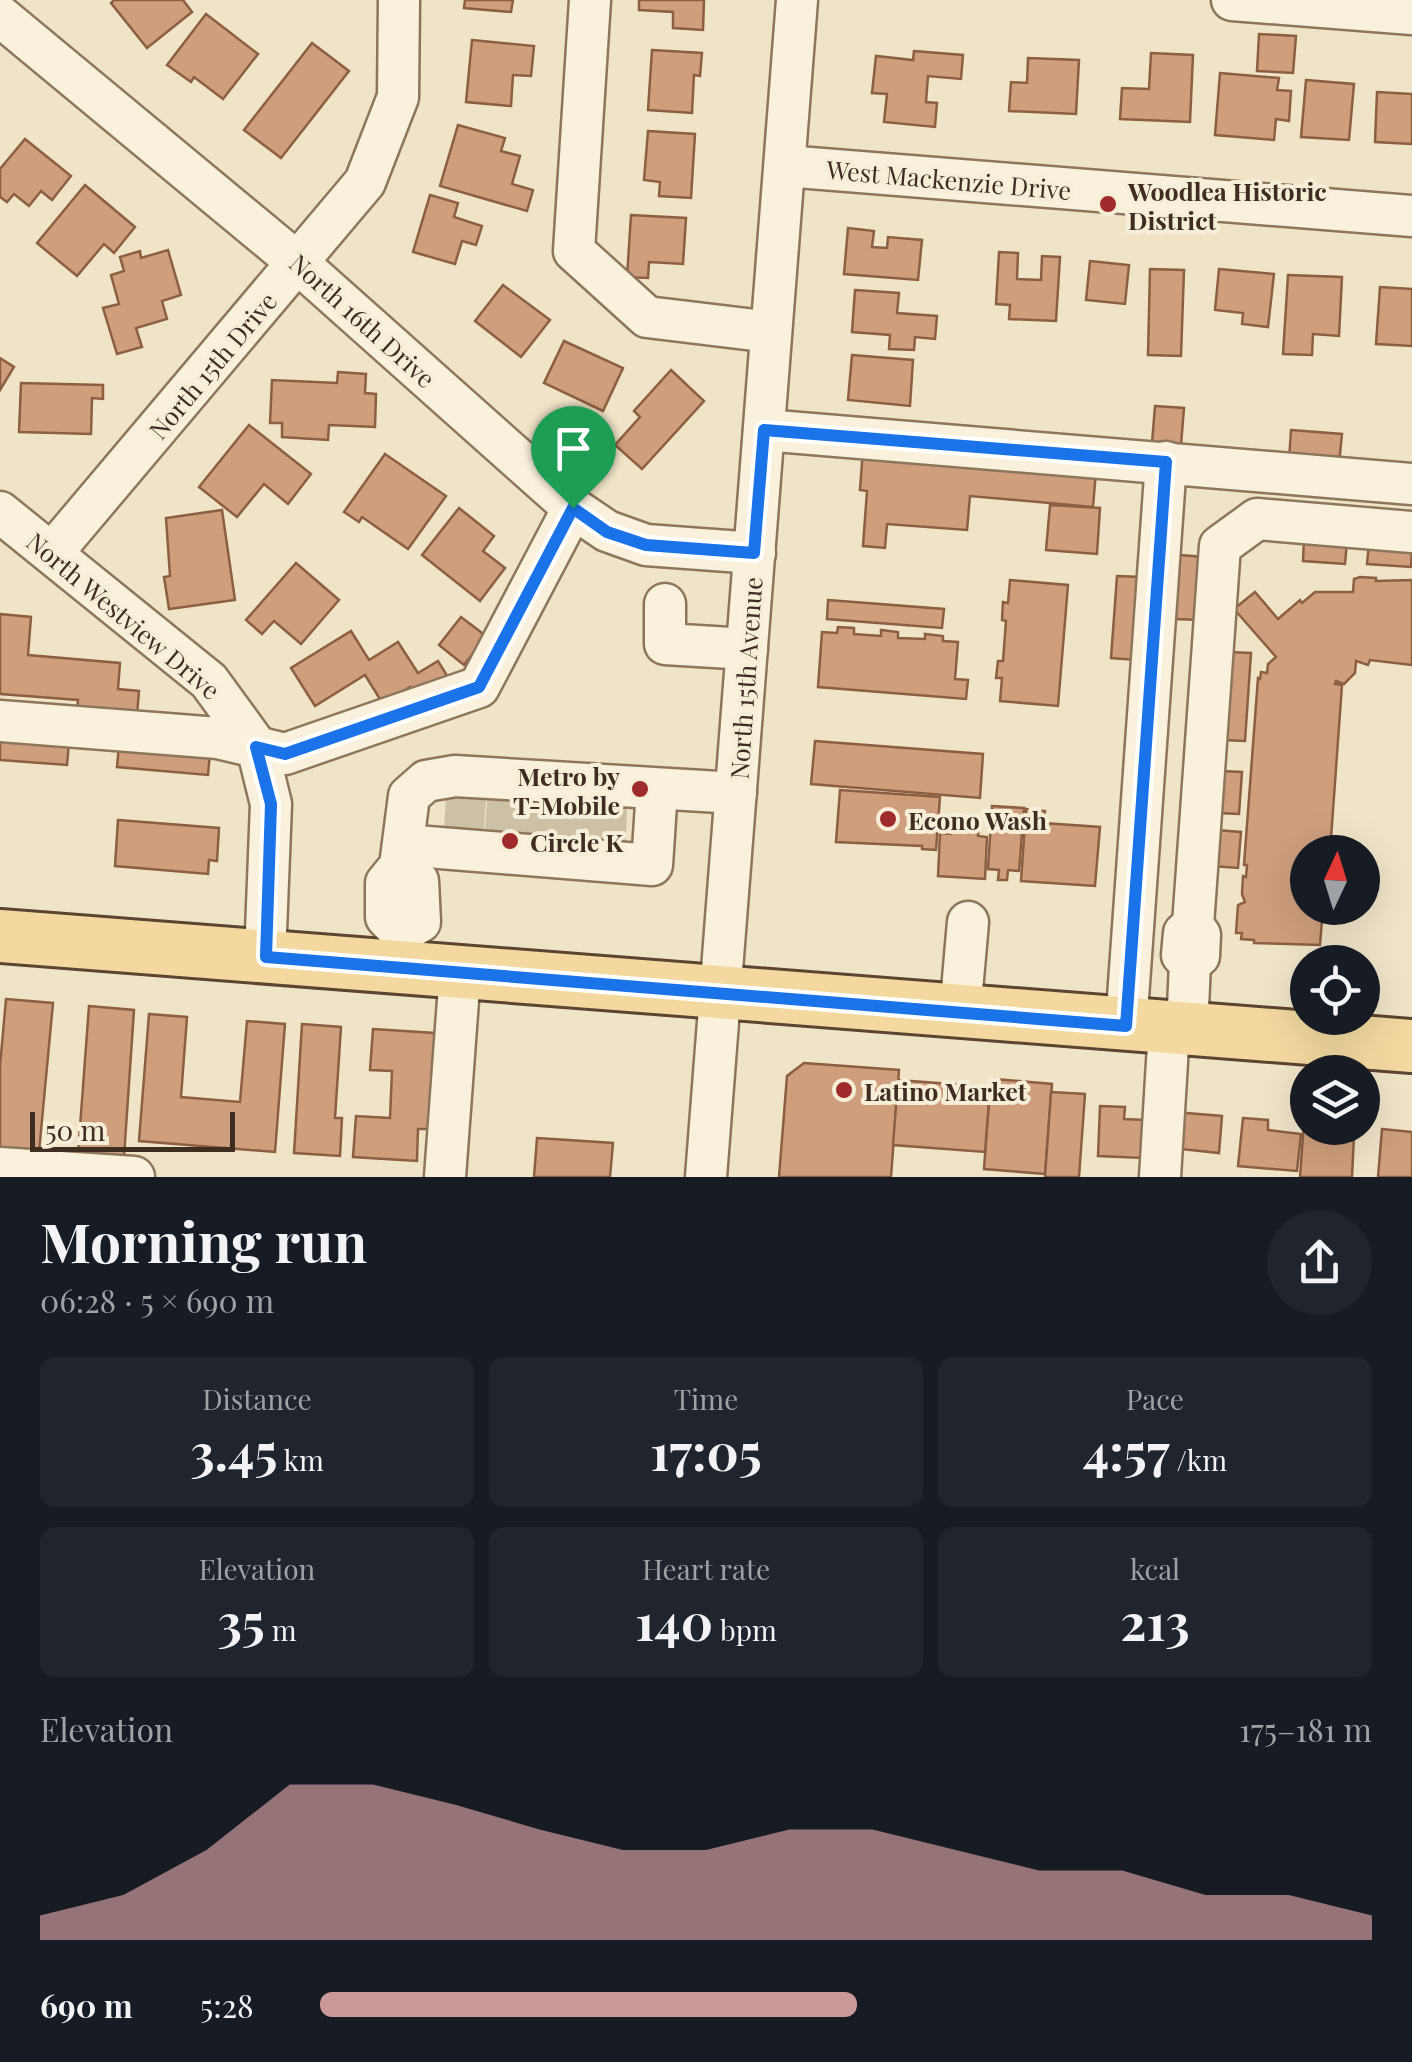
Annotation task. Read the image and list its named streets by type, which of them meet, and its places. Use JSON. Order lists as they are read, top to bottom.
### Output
{
  "streets": {
    "street": [
      "West Mackenzie Drive",
      "North 16th Drive",
      "North 15th Drive",
      "North Westview Drive",
      "North 15th Avenue"
    ]
  },
  "crossings": [
    ["West Mackenzie Drive", "North 15th Avenue"],
    ["North 16th Drive", "North 15th Drive"],
    ["North 16th Drive", "North 15th Avenue"],
    ["North 15th Drive", "North Westview Drive"]
  ],
  "places": [
    "Woodlea Historic District",
    "Metro by T-Mobile",
    "Econo Wash",
    "Circle K",
    "Latino Market"
  ],
  "scale_bar": "50 m",
  "north": "top",
  "page": {
    "scale": "50 m",
    "heading": ["Morning run", "06:28 · 5 × 690 m"],
    "stats": [
      ["Distance", "3.45 km"],
      ["Time", "17:05"],
      ["Pace", "4:57 /km"],
      ["Elevation", "35 m"],
      ["Heart rate", "140 bpm"],
      ["kcal", "213"]
    ],
    "chart": ["Elevation", "175–181 m"],
    "list": [
      {
        "name": "690 m",
        "note": "5:28"
      }
    ]
  }
}
